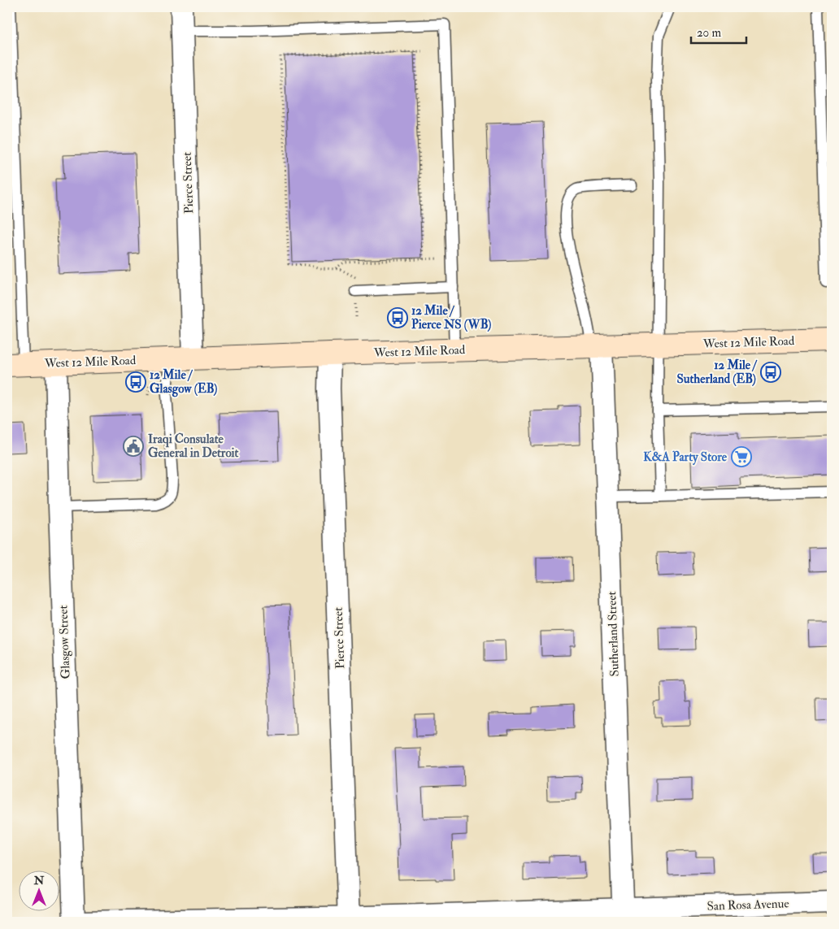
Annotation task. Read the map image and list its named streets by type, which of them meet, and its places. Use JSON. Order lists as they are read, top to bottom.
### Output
{
  "streets": {
    "main road": ["West 12 Mile Road"],
    "street": [
      "Pierce Street",
      "Sutherland Street",
      "Glasgow Street",
      "San Rosa Avenue"
    ]
  },
  "crossings": [
    ["Pierce Street", "West 12 Mile Road"],
    ["Pierce Street", "San Rosa Avenue"],
    ["West 12 Mile Road", "Sutherland Street"],
    ["West 12 Mile Road", "Glasgow Street"],
    ["Sutherland Street", "San Rosa Avenue"]
  ],
  "places": {
    "bus stop": ["12 Mile / Pierce NS (WB)", "12 Mile / Sutherland (EB)", "12 Mile / Glasgow (EB)"],
    "public building": ["Iraqi Consulate General in Detroit"],
    "supermarket": ["K&A Party Store"]
  },
  "scale_bar": "20 m",
  "north": "top"
}
